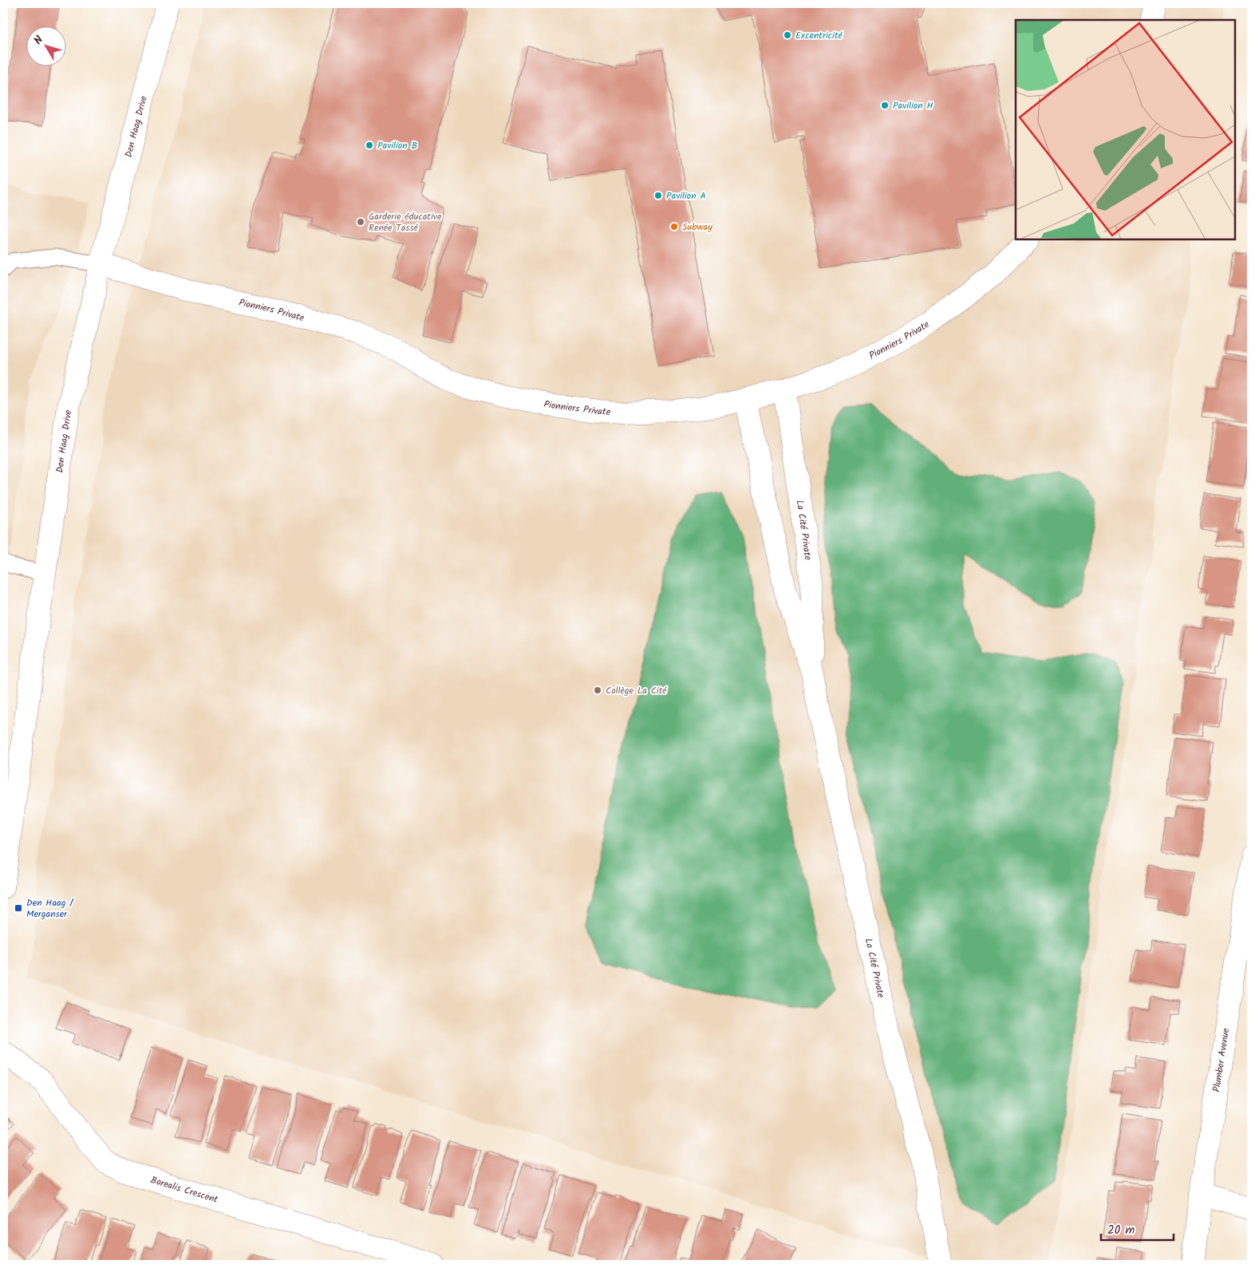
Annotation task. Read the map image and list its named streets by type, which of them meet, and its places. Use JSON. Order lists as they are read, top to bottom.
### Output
{
  "streets": {
    "street": [
      "Den Haag Drive",
      "Pionniers Private",
      "La Cité Private",
      "Plumber Avenue",
      "Borealis Crescent"
    ]
  },
  "crossings": [
    ["Den Haag Drive", "Pionniers Private"],
    ["Pionniers Private", "La Cité Private"]
  ],
  "places": {
    "other": [
      "Excentricité",
      "Pavilion H",
      "Pavilion B",
      "Pavilion A",
      "Garderie éducative Renée Tassé",
      "Subway",
      "Collège La Cité"
    ],
    "transit": ["Den Haag / Merganser"]
  },
  "scale_bar": "20 m",
  "north": "top left"
}
